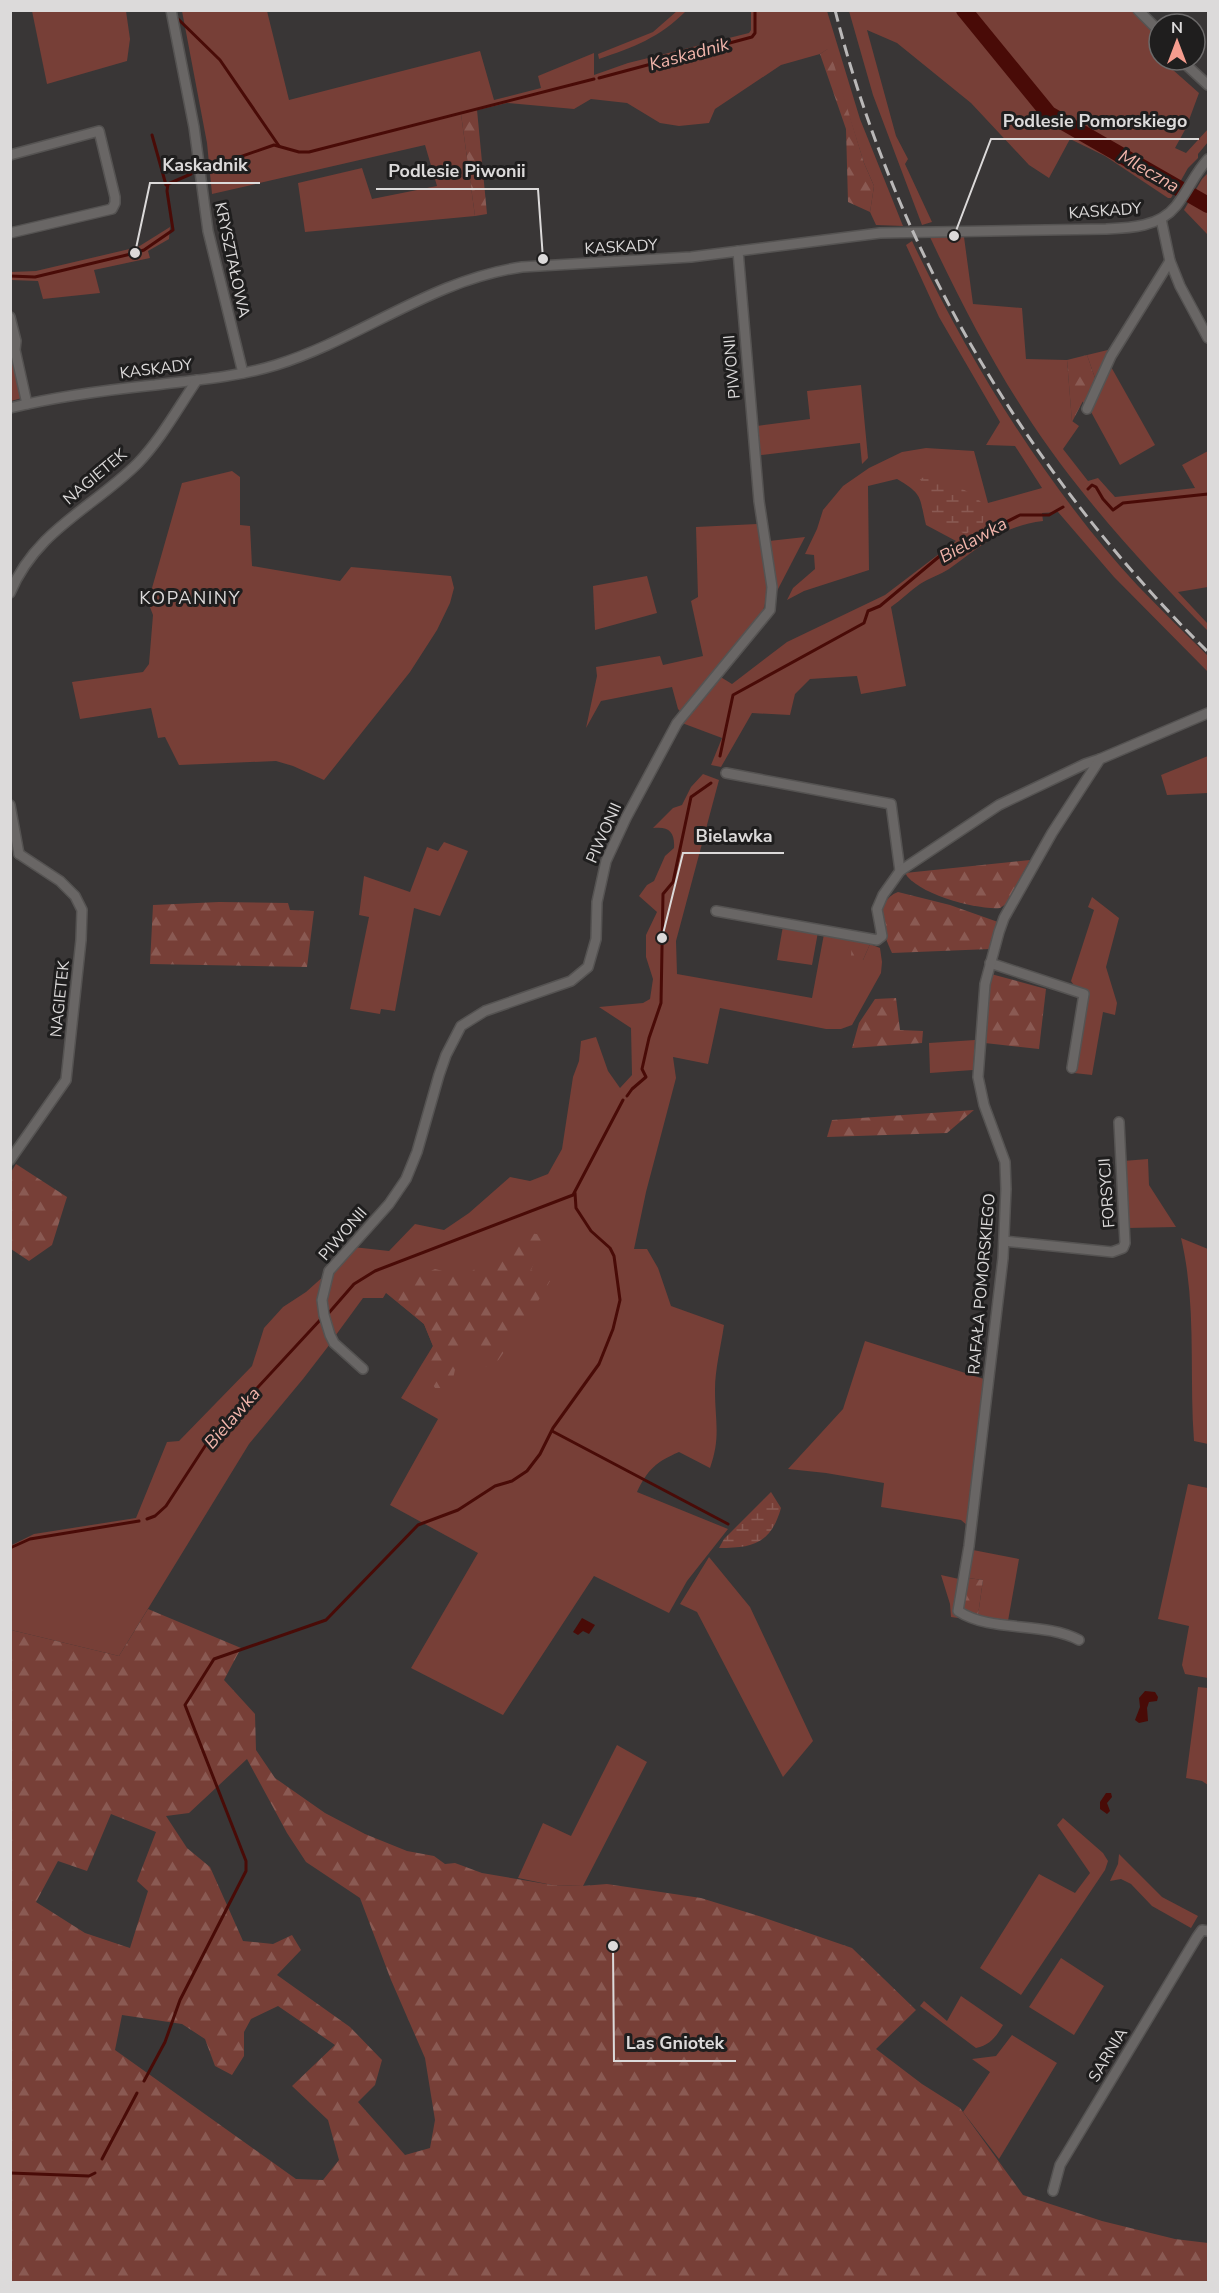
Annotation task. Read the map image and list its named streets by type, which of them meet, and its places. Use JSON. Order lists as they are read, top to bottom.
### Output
{
  "streets": {
    "street": [
      "KASKADY",
      "KRYSZTAŁOWA",
      "PIWONII",
      "NAGIETEK",
      "FORSYCJI",
      "RAFAŁA POMORSKIEGO",
      "SARNIA"
    ]
  },
  "crossings": [
    ["KASKADY", "KRYSZTAŁOWA"],
    ["KASKADY", "PIWONII"],
    ["KASKADY", "NAGIETEK"],
    ["FORSYCJI", "RAFAŁA POMORSKIEGO"]
  ],
  "districts": ["KOPANINY"],
  "water": ["Kaskadnik", "Mleczna", "Bielawka"],
  "places": [
    "Podlesie Pomorskiego",
    "Kaskadnik",
    "Podlesie Piwonii",
    "Bielawka",
    "Las Gniotek"
  ],
  "north": "top"
}
